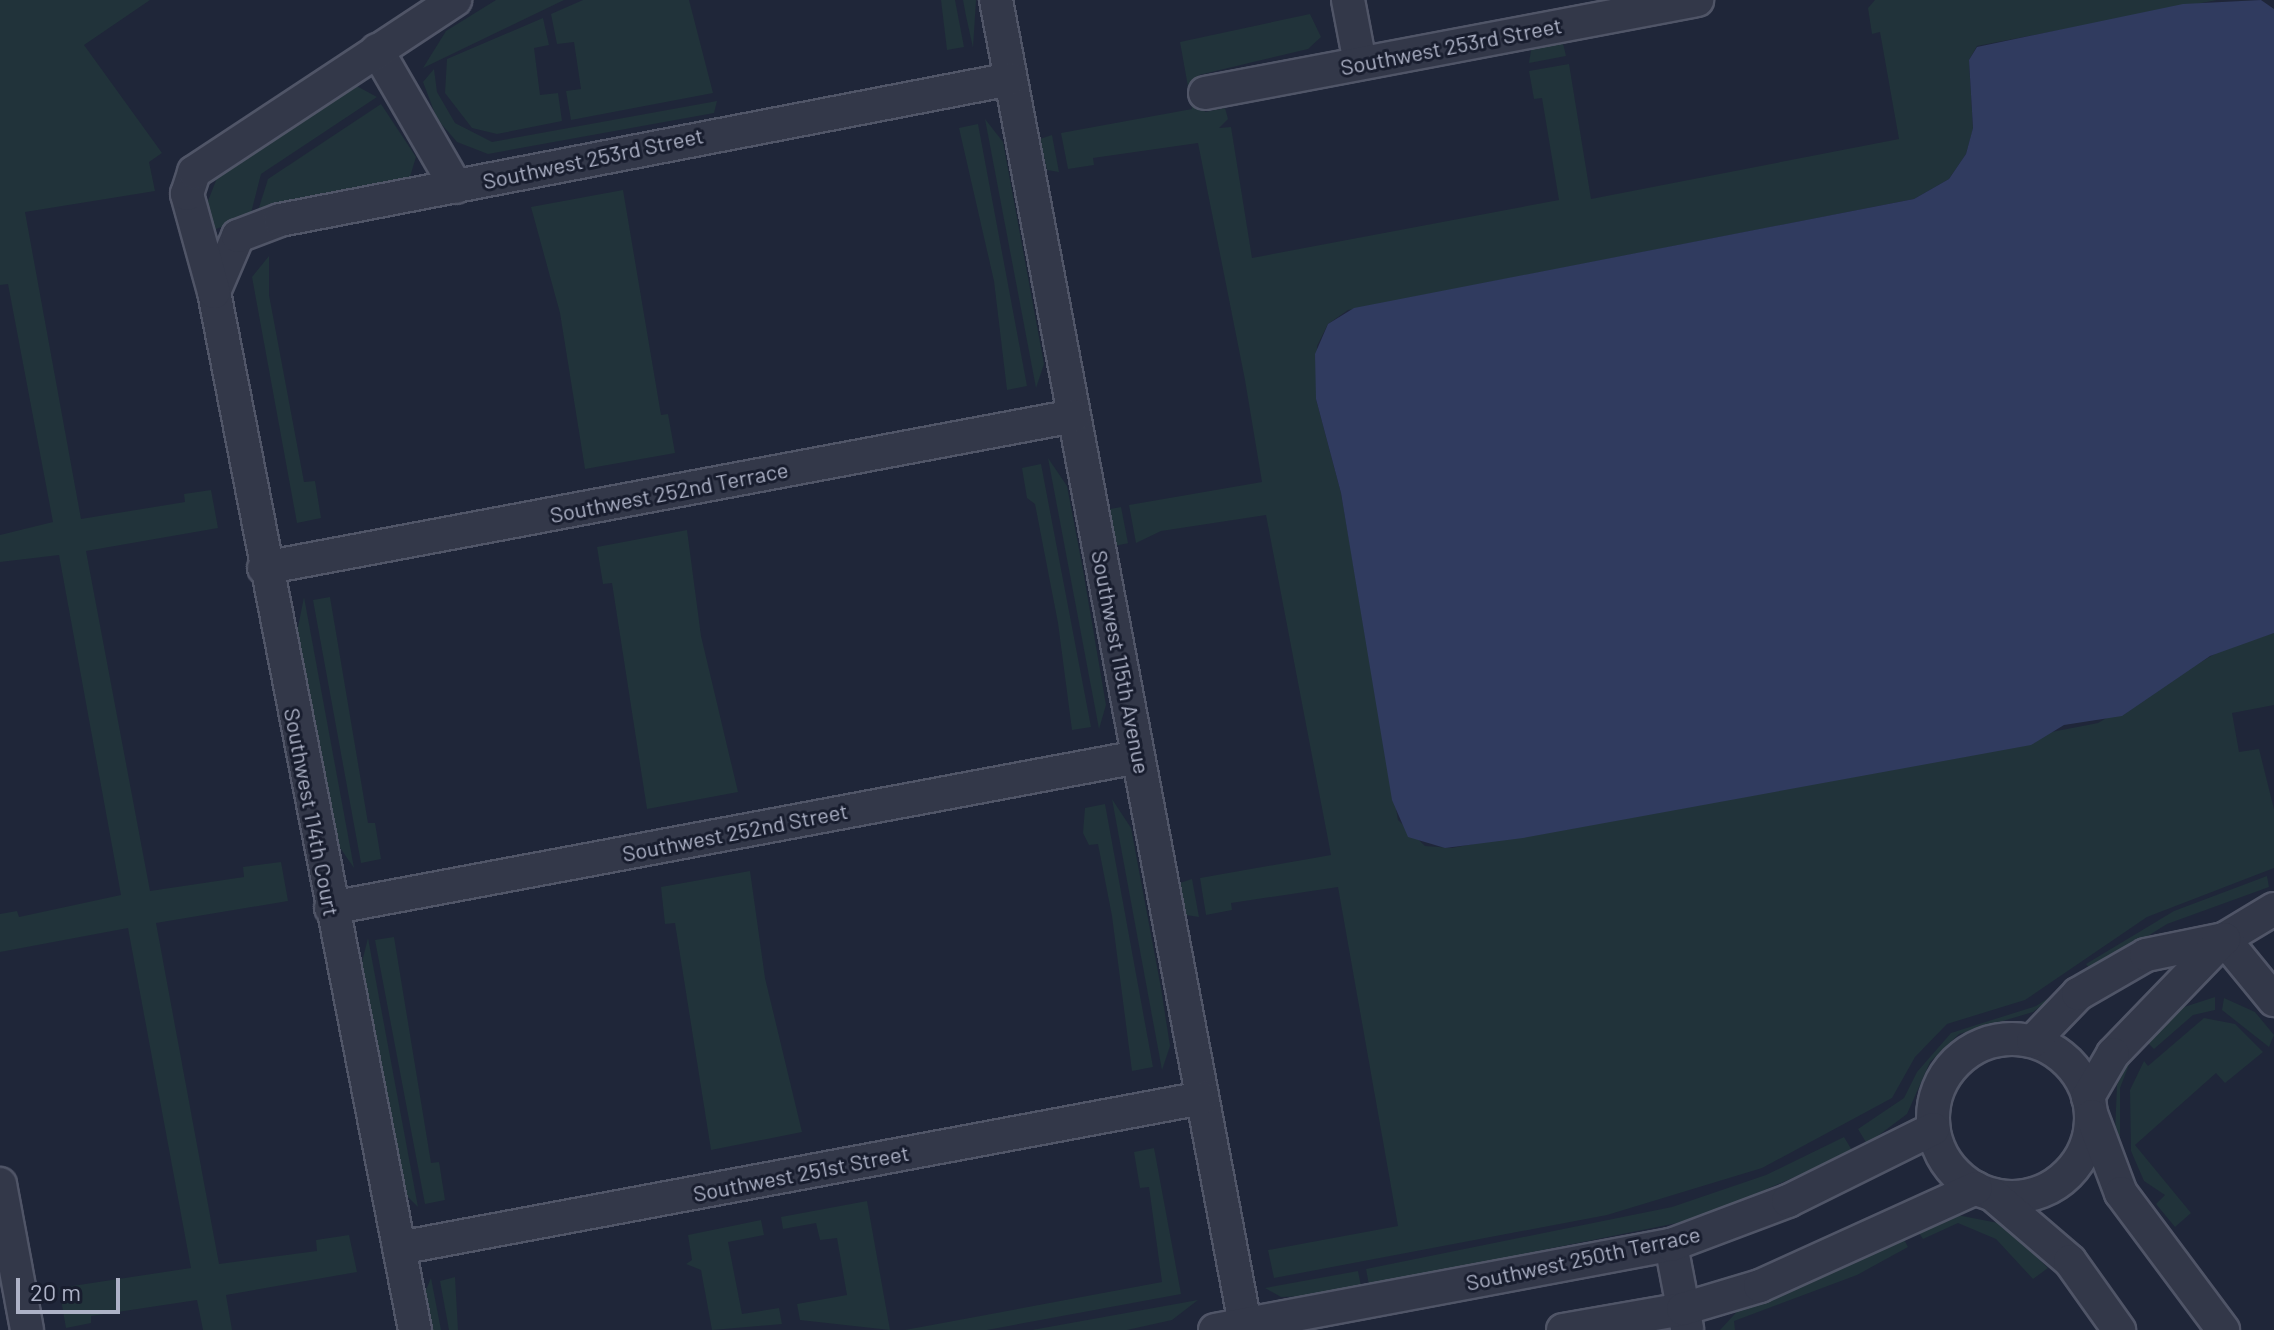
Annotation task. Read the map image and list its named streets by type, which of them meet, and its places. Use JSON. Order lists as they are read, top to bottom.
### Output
{
  "streets": {
    "street": [
      "Southwest 253rd Street",
      "Southwest 252nd Terrace",
      "Southwest 115th Avenue",
      "Southwest 114th Court",
      "Southwest 252nd Street",
      "Southwest 251st Street",
      "Southwest 250th Terrace"
    ]
  },
  "crossings": [
    ["Southwest 253rd Street", "Southwest 115th Avenue"],
    ["Southwest 253rd Street", "Southwest 114th Court"],
    ["Southwest 252nd Terrace", "Southwest 115th Avenue"],
    ["Southwest 252nd Terrace", "Southwest 114th Court"],
    ["Southwest 115th Avenue", "Southwest 252nd Street"],
    ["Southwest 115th Avenue", "Southwest 251st Street"],
    ["Southwest 115th Avenue", "Southwest 250th Terrace"],
    ["Southwest 114th Court", "Southwest 252nd Street"],
    ["Southwest 114th Court", "Southwest 251st Street"]
  ],
  "scale_bar": "20 m"
}
